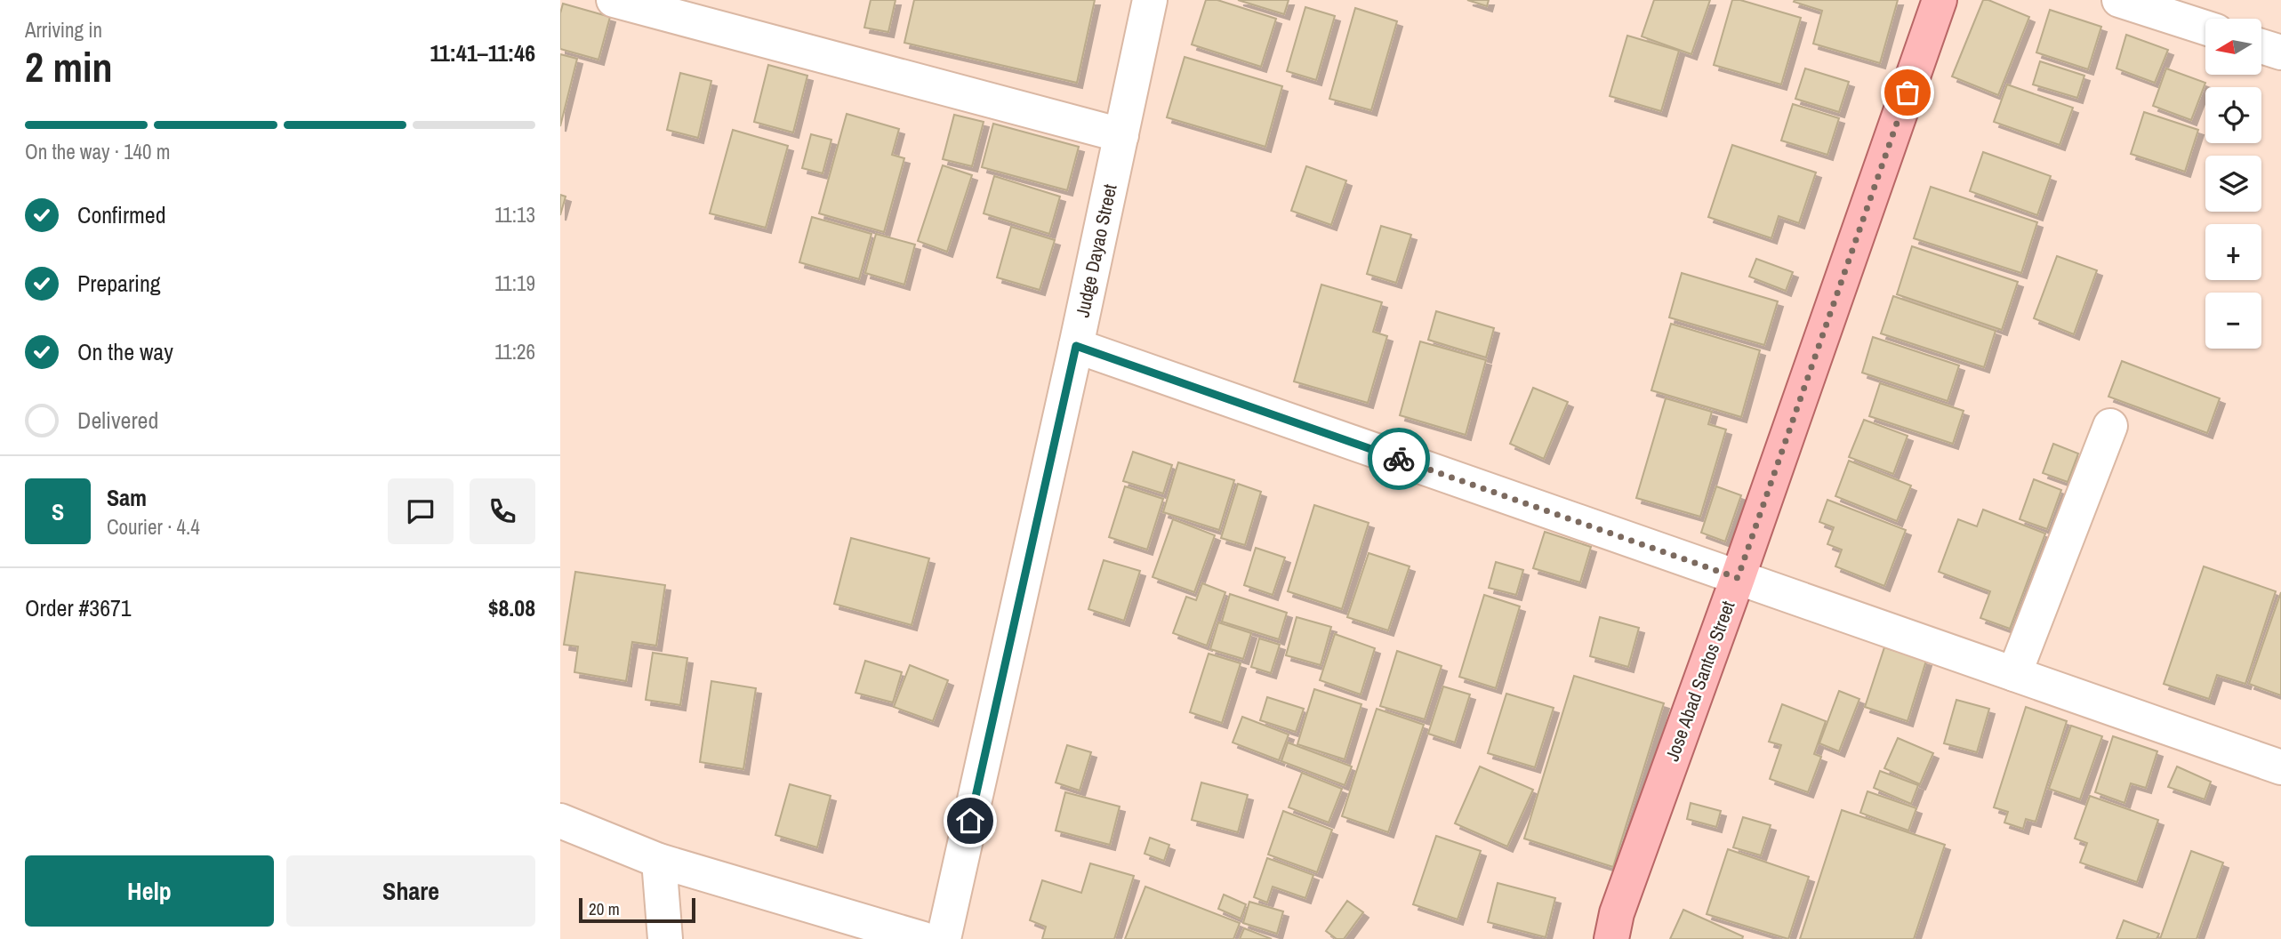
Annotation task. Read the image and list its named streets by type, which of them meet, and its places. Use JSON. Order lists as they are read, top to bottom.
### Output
{
  "streets": {
    "main road": ["Jose Abad Santos Street"],
    "street": ["Judge Dayao Street"]
  },
  "scale_bar": "20 m",
  "north": "left",
  "page": {
    "heading": ["2 min", "Arriving in", "11:41–11:46"],
    "panel": [
      "Sam",
      "Courier · 4.4",
      "Order #3671",
      "$8.08"
    ],
    "map_buttons": ["+", "−"],
    "bar": "On the way · 140 m",
    "list": [
      ["Confirmed", "11:13"],
      ["Preparing", "11:19"],
      ["On the way", "11:26"],
      "Delivered"
    ],
    "round": "S",
    "buttons": ["Help", "Share"],
    "scale": "20 m"
  }
}
